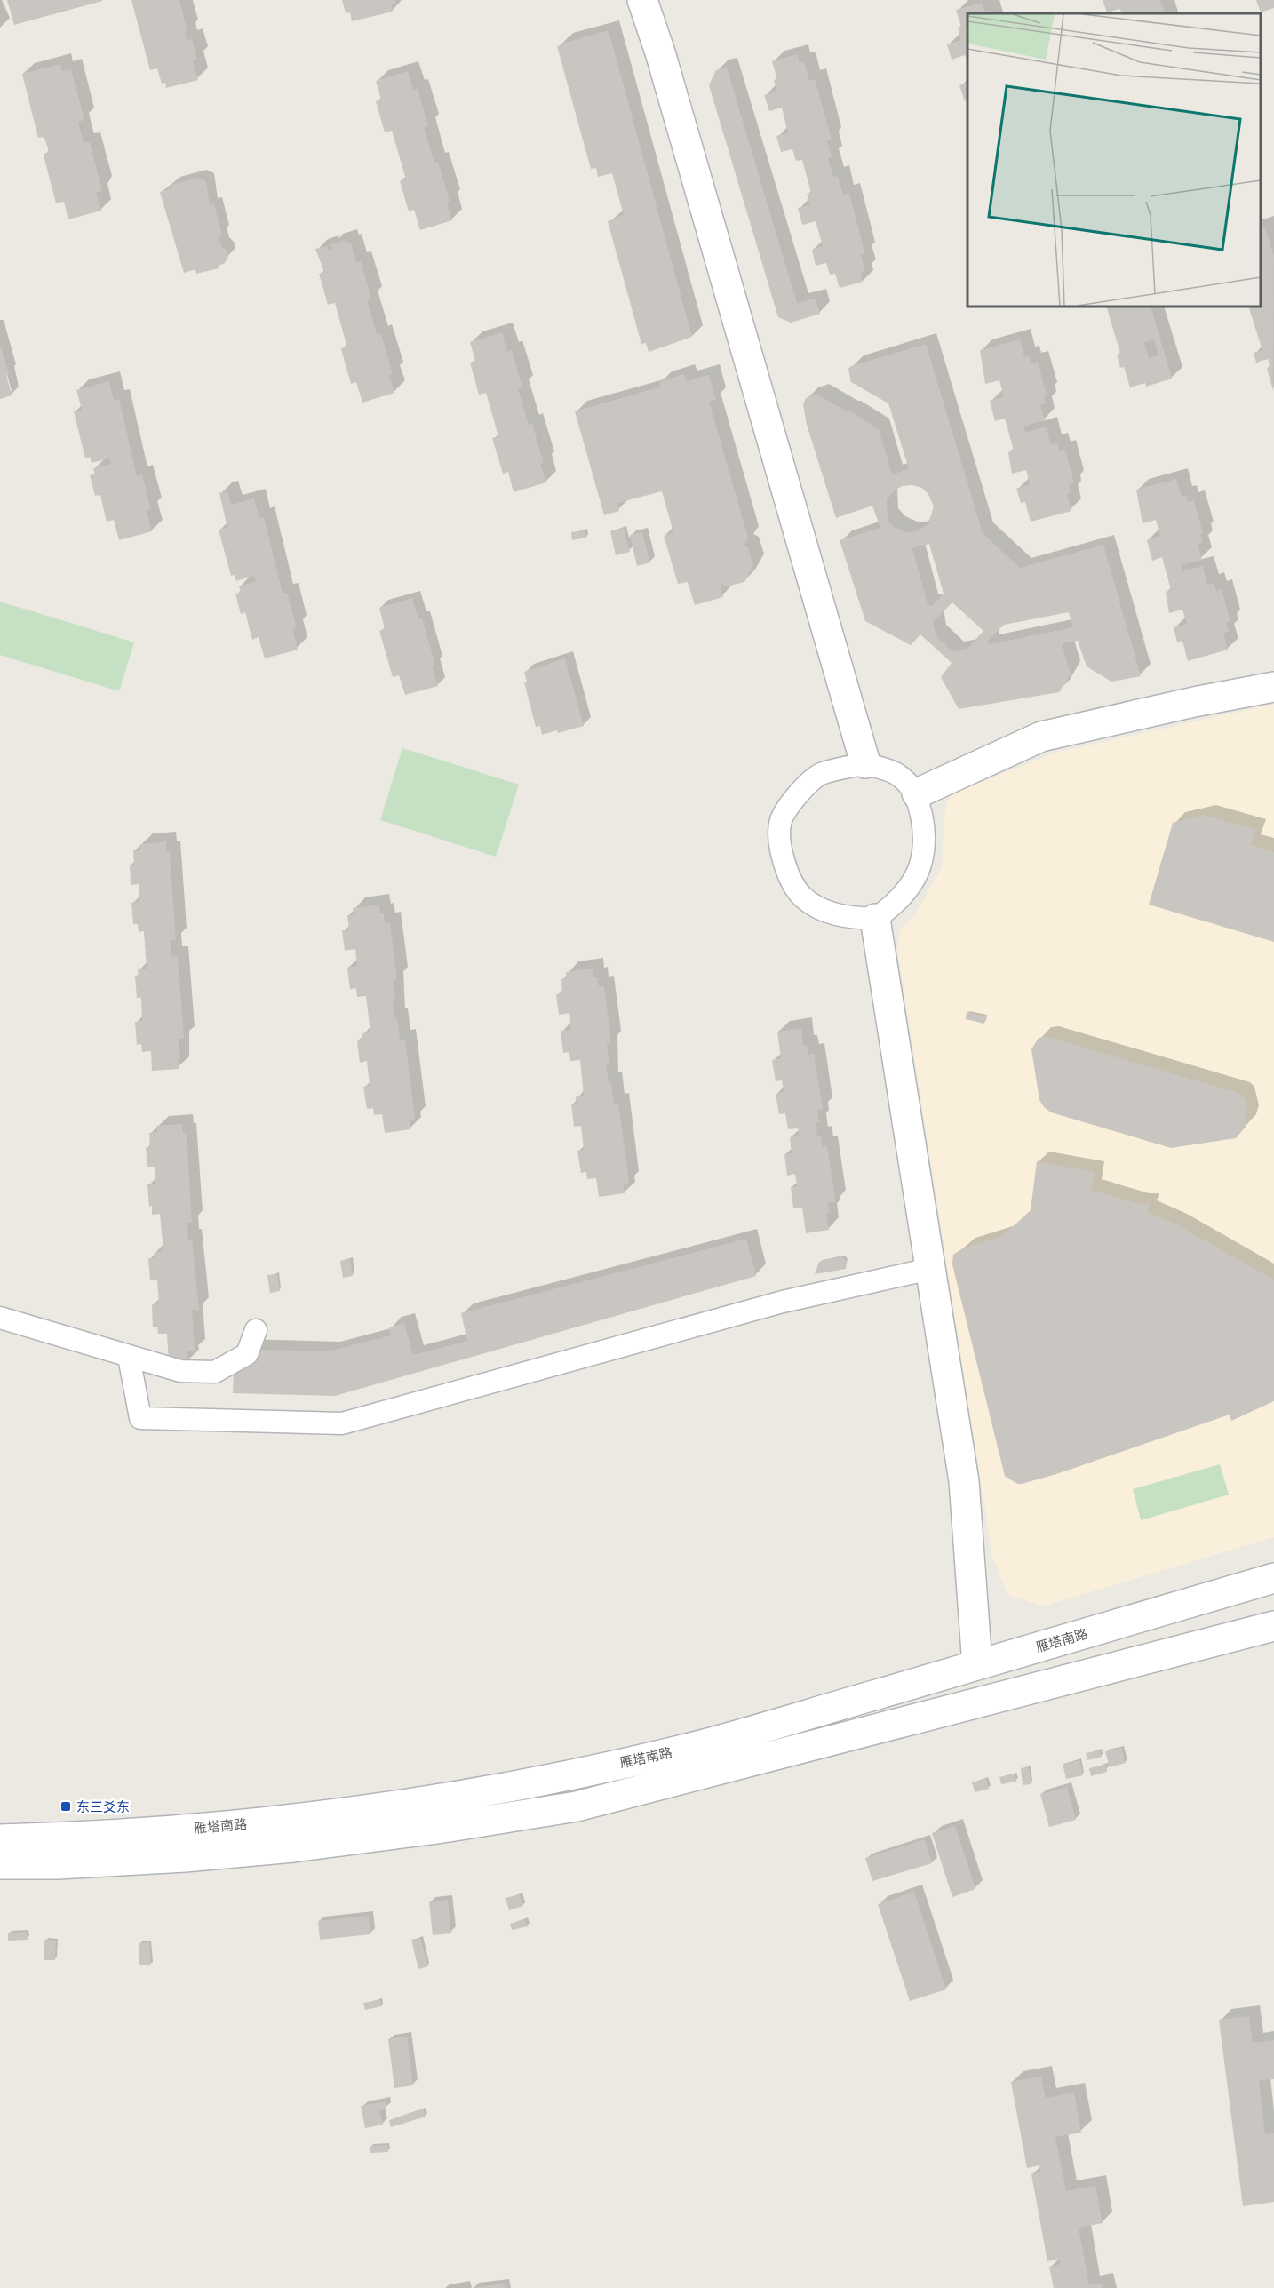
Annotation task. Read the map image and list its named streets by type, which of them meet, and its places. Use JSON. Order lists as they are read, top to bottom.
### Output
{
  "streets": {
    "main road": ["雁塔南路"]
  },
  "places": {
    "transit": ["东三爻东"]
  }
}
